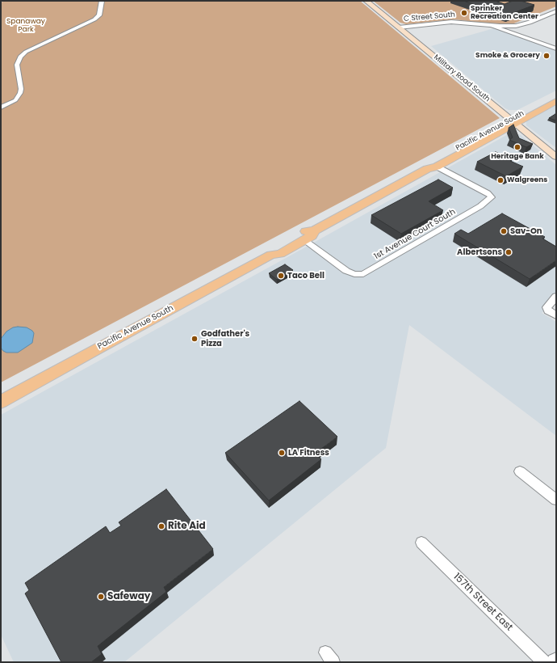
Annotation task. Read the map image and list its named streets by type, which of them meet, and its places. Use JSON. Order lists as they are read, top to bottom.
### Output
{
  "streets": {
    "main road": ["Military Road South", "Pacific Avenue South"],
    "street": ["C Street South", "1st Avenue Court South", "157th Street East"]
  },
  "crossings": [
    ["C Street South", "Military Road South"],
    ["Military Road South", "Pacific Avenue South"],
    ["Pacific Avenue South", "1st Avenue Court South"]
  ],
  "parks": ["Spanaway Park"],
  "places": [
    "Sprinker Recreation Center",
    "Smoke & Grocery",
    "Heritage Bank",
    "Walgreens",
    "Sav-On",
    "Albertsons",
    "Taco Bell",
    "Godfather's Pizza",
    "LA Fitness",
    "Rite Aid",
    "Safeway"
  ]
}
